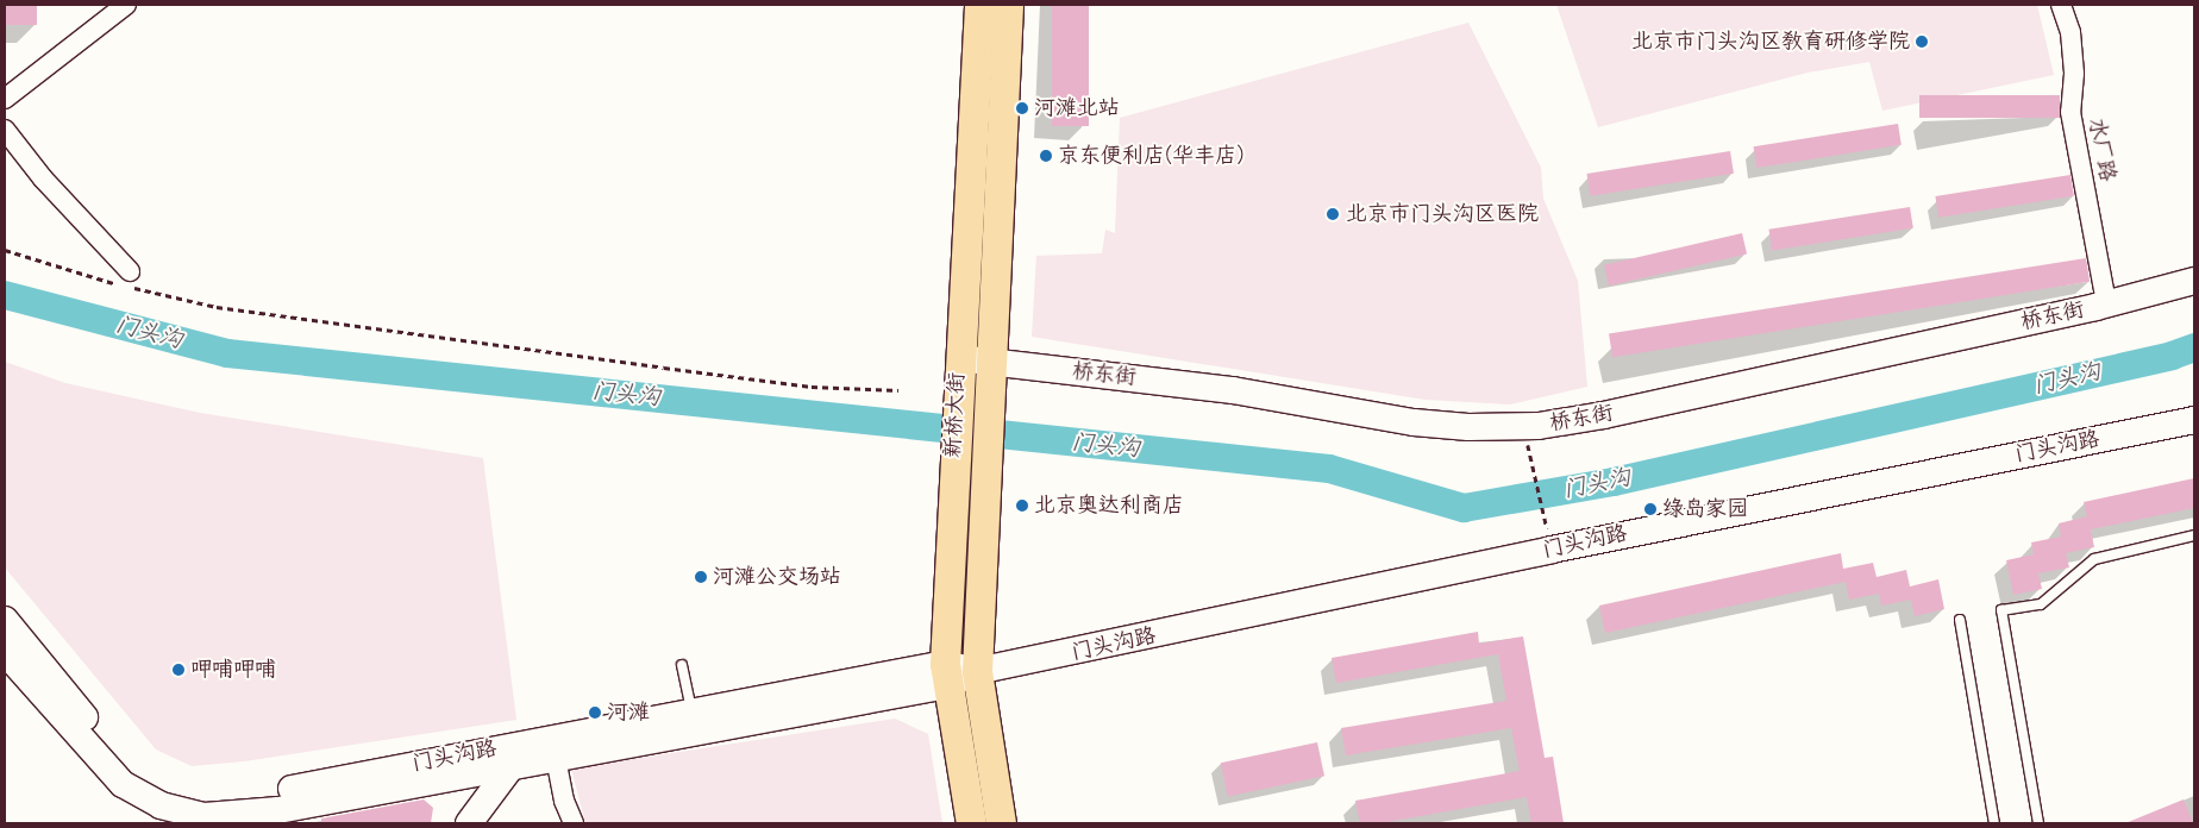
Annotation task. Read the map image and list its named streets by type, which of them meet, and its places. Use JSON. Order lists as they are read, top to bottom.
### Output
{
  "streets": {
    "main road": ["新桥大街"],
    "street": ["水厂路", "桥东街", "门头沟路"]
  },
  "crossings": [
    ["水厂路", "桥东街"],
    ["桥东街", "新桥大街"],
    ["新桥大街", "门头沟路"]
  ],
  "water": ["门头沟"],
  "places": [
    "北京市门头沟区教育研修学院",
    "河滩北站",
    "京东便利店(华丰店)",
    "北京市门头沟区医院",
    "北京奥达利商店",
    "绿岛家园",
    "河滩公交场站",
    "呷哺呷哺",
    "河滩"
  ]
}
